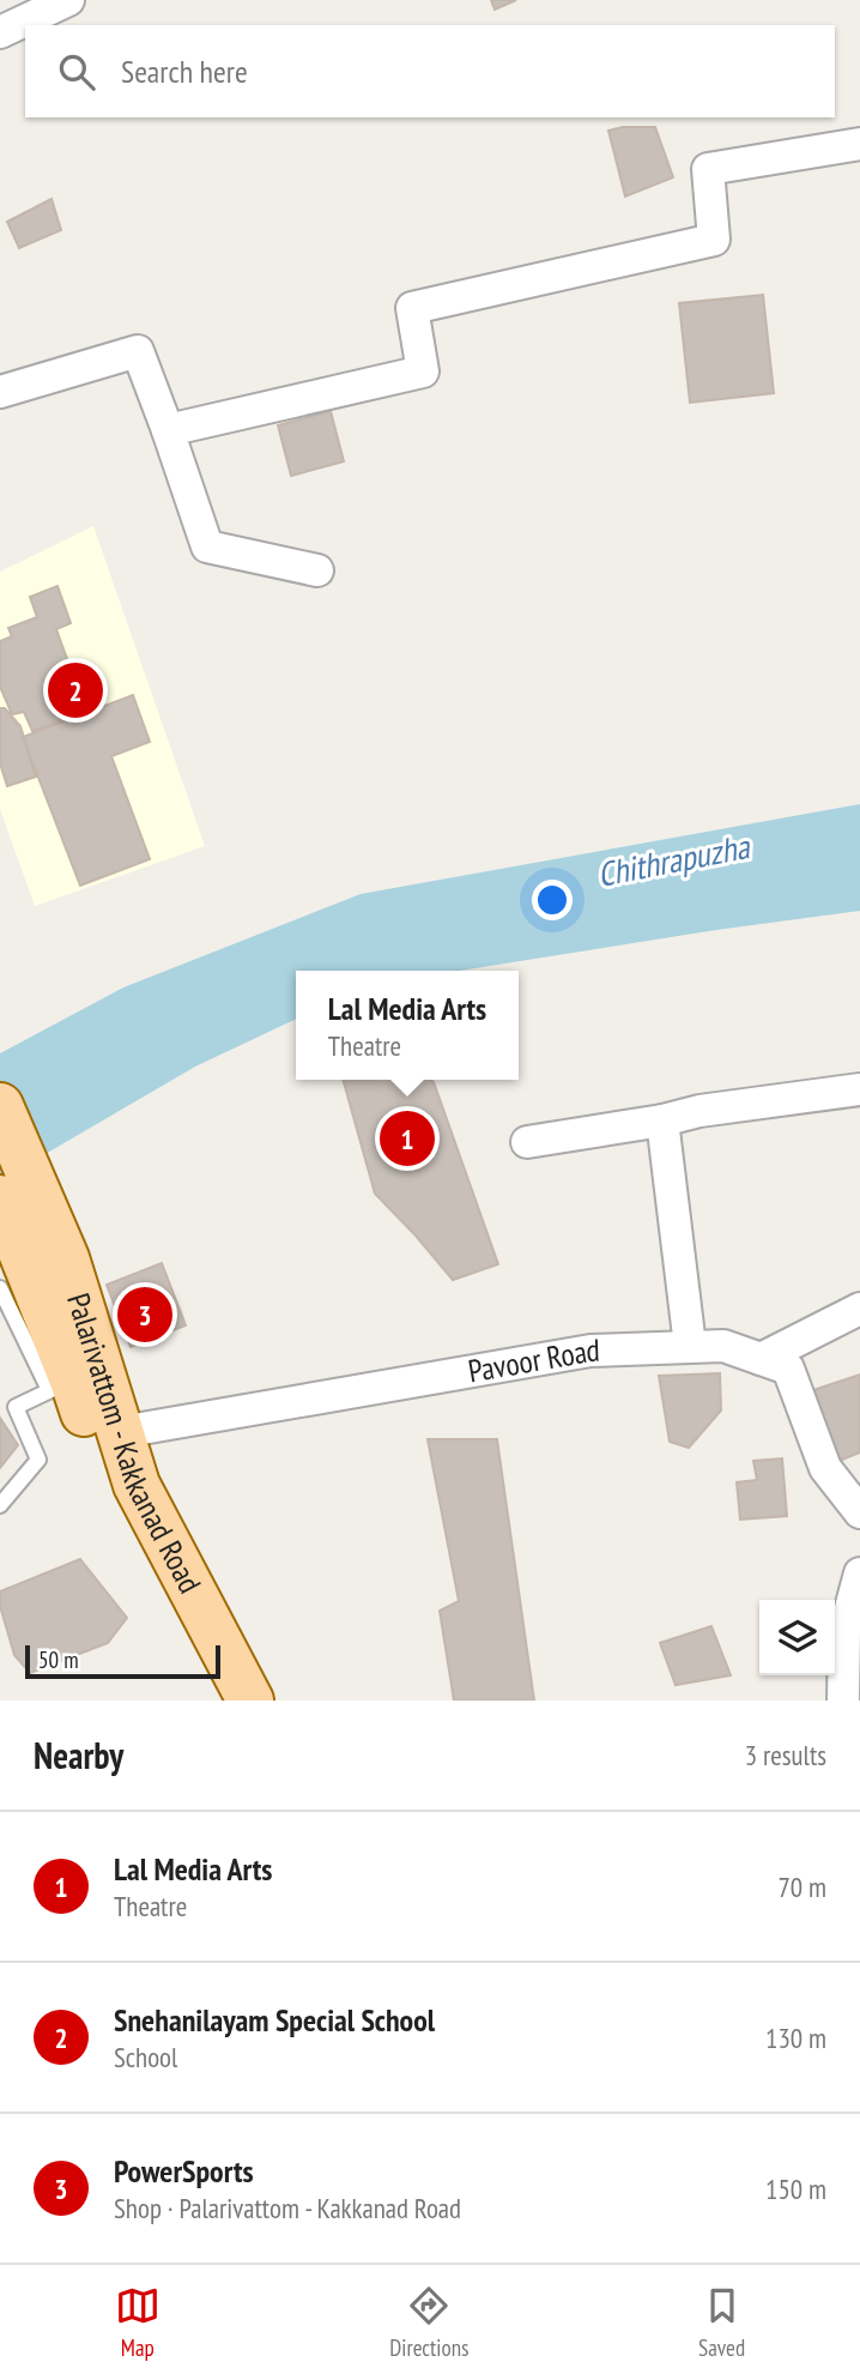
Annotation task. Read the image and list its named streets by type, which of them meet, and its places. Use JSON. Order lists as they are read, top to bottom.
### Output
{
  "streets": {
    "main road": ["Palarivattom - Kakkanad Road"],
    "street": ["Pavoor Road"]
  },
  "crossings": [
    ["Pavoor Road", "Palarivattom - Kakkanad Road"]
  ],
  "water": ["Chithrapuzha"],
  "scale_bar": "50 m",
  "page": {
    "search": "Search here",
    "pins": ["2", "1", "3"],
    "popup": ["Lal Media Arts", "Theatre"],
    "scale": "50 m",
    "heading": ["Nearby", "3 results"],
    "list": [
      {
        "mark": "1",
        "name": "Lal Media Arts",
        "note": "Theatre",
        "value": "70 m"
      },
      {
        "mark": "2",
        "name": "Snehanilayam Special School",
        "note": "School",
        "value": "130 m"
      },
      {
        "mark": "3",
        "name": "PowerSports",
        "note": "Shop · Palarivattom - Kakkanad Road",
        "value": "150 m"
      }
    ],
    "nav": ["Map", "Directions", "Saved"]
  }
}
